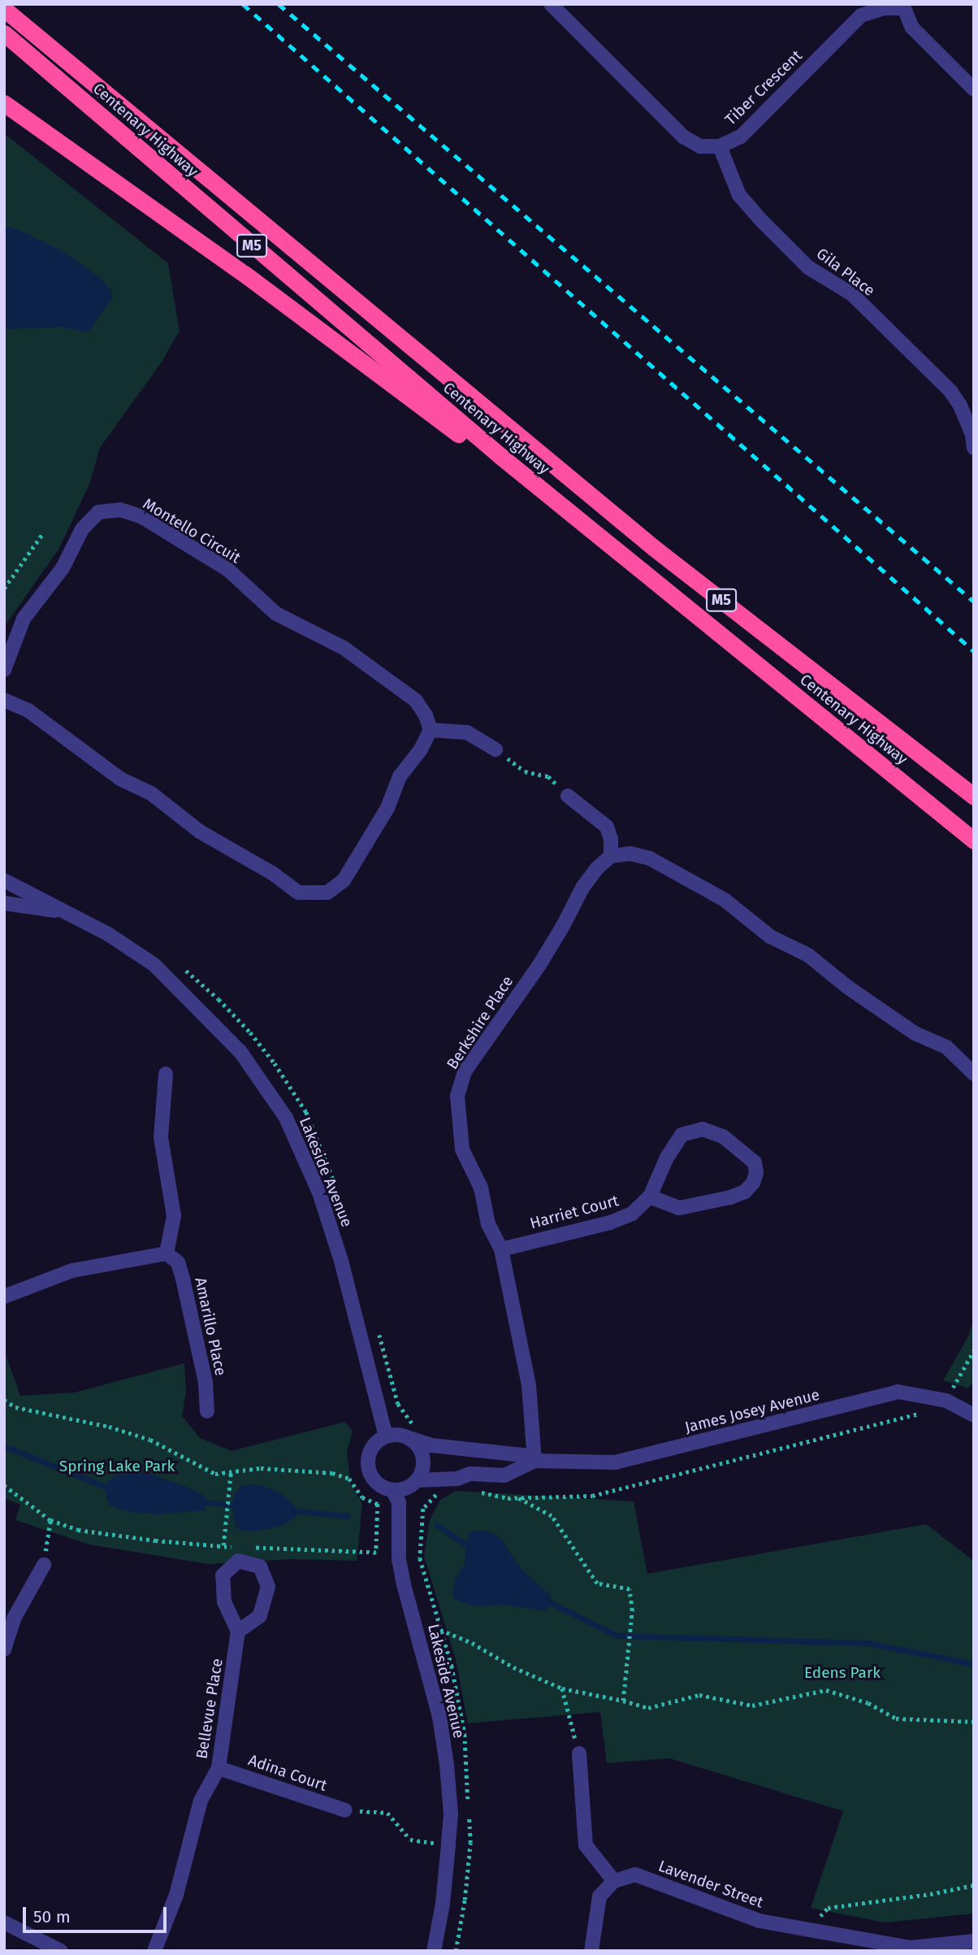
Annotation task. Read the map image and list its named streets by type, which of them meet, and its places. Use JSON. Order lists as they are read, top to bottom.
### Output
{
  "streets": {
    "highway": ["Centenary Highway", "M5"],
    "street": [
      "Tiber Crescent",
      "Gila Place",
      "Montello Circuit",
      "Berkshire Place",
      "Lakeside Avenue",
      "Harriet Court",
      "Amarillo Place",
      "James Josey Avenue",
      "Bellevue Place",
      "Adina Court",
      "Lavender Street"
    ]
  },
  "crossings": [
    ["Tiber Crescent", "Gila Place"],
    ["Berkshire Place", "Harriet Court"],
    ["Berkshire Place", "James Josey Avenue"],
    ["Lakeside Avenue", "James Josey Avenue"],
    ["Bellevue Place", "Adina Court"]
  ],
  "parks": ["Spring Lake Park", "Edens Park"],
  "scale_bar": "50 m"
}
